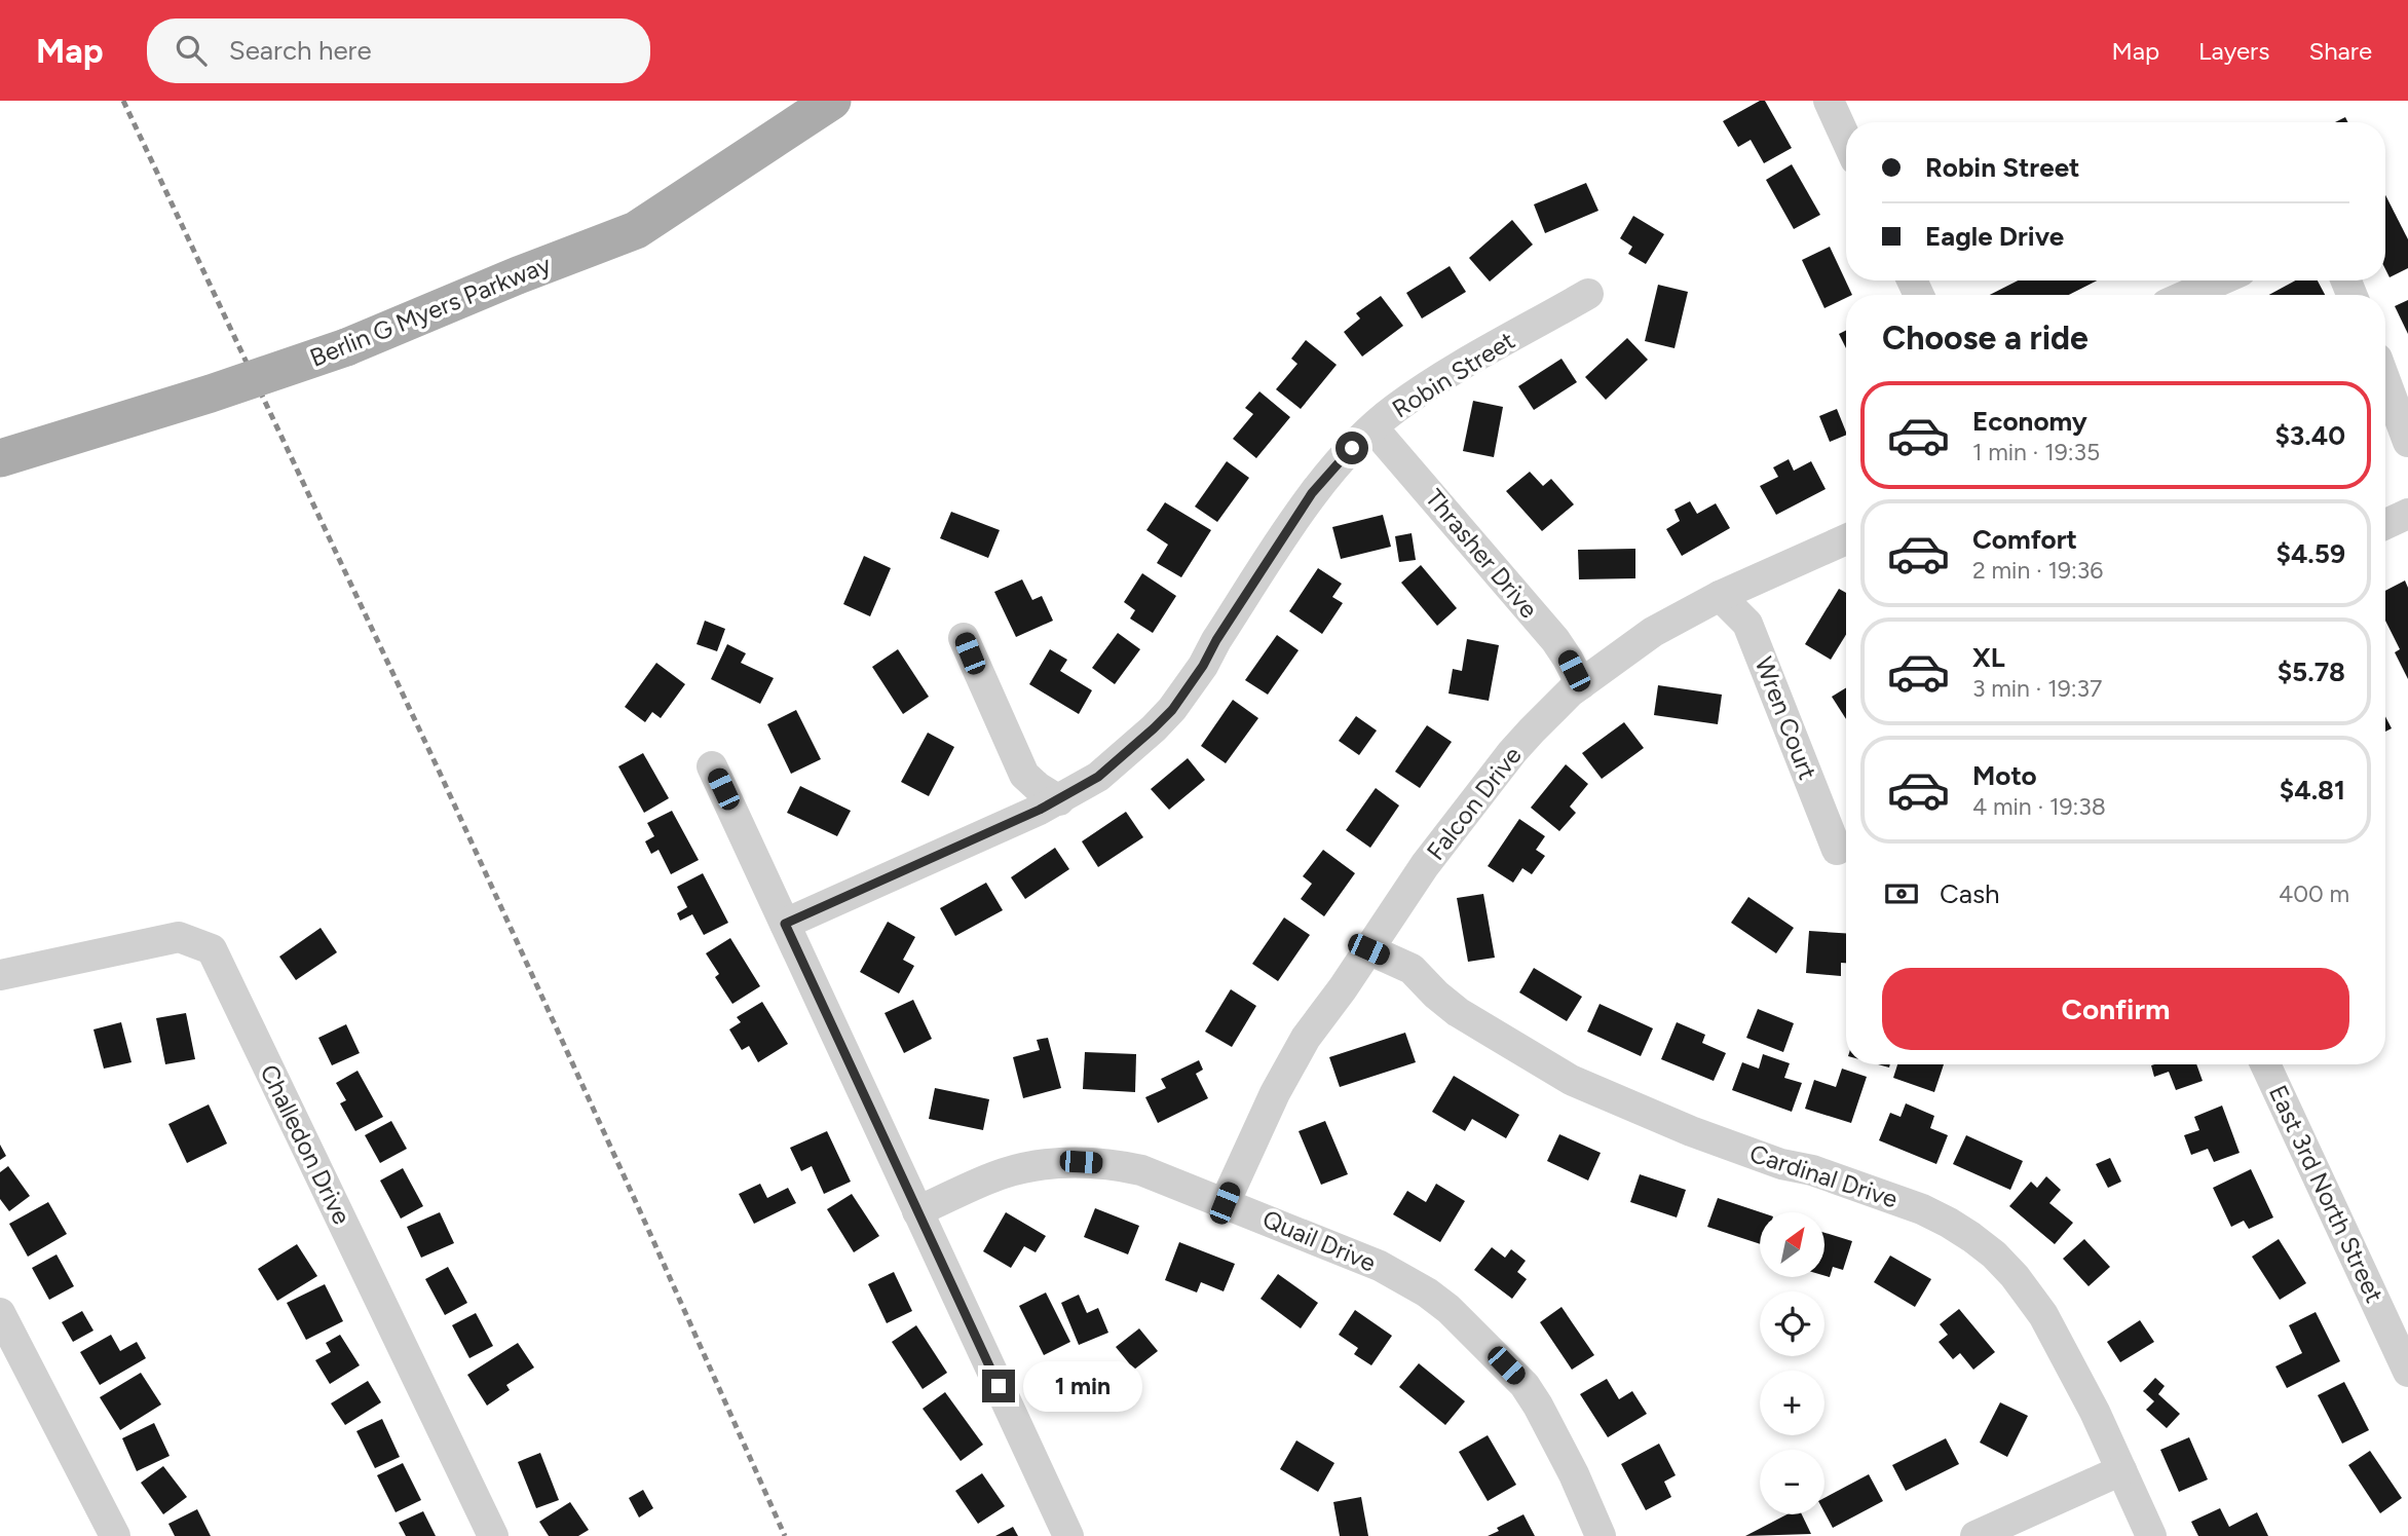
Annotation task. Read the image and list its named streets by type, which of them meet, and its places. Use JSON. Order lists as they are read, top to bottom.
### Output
{
  "streets": {
    "main road": ["Berlin G Myers Parkway"],
    "street": [
      "Robin Street",
      "Thrasher Drive",
      "Wren Court",
      "Falcon Drive",
      "Challedon Drive",
      "Cardinal Drive",
      "East 3rd North Street",
      "Quail Drive"
    ]
  },
  "crossings": [
    ["Robin Street", "Thrasher Drive"],
    ["Thrasher Drive", "Falcon Drive"],
    ["Wren Court", "Falcon Drive"],
    ["Falcon Drive", "Cardinal Drive"],
    ["Falcon Drive", "Quail Drive"]
  ],
  "north": "top right",
  "page": {
    "header": "Map",
    "search": "Search here",
    "nav": ["Map", "Layers", "Share"],
    "banner": ["Robin Street", "Eagle Drive"],
    "heading": "Choose a ride",
    "list": [
      {
        "name": "Economy",
        "note": "1 min · 19:35",
        "value": "$3.40"
      },
      {
        "name": "Comfort",
        "note": "2 min · 19:36",
        "value": "$4.59"
      },
      {
        "name": "XL",
        "note": "3 min · 19:37",
        "value": "$5.78"
      },
      {
        "name": "Moto",
        "note": "4 min · 19:38",
        "value": "$4.81"
      }
    ],
    "pay": ["Cash", "400 m"],
    "buttons": "Confirm",
    "map_buttons": ["+", "−"],
    "bubble": "1 min"
  }
}
